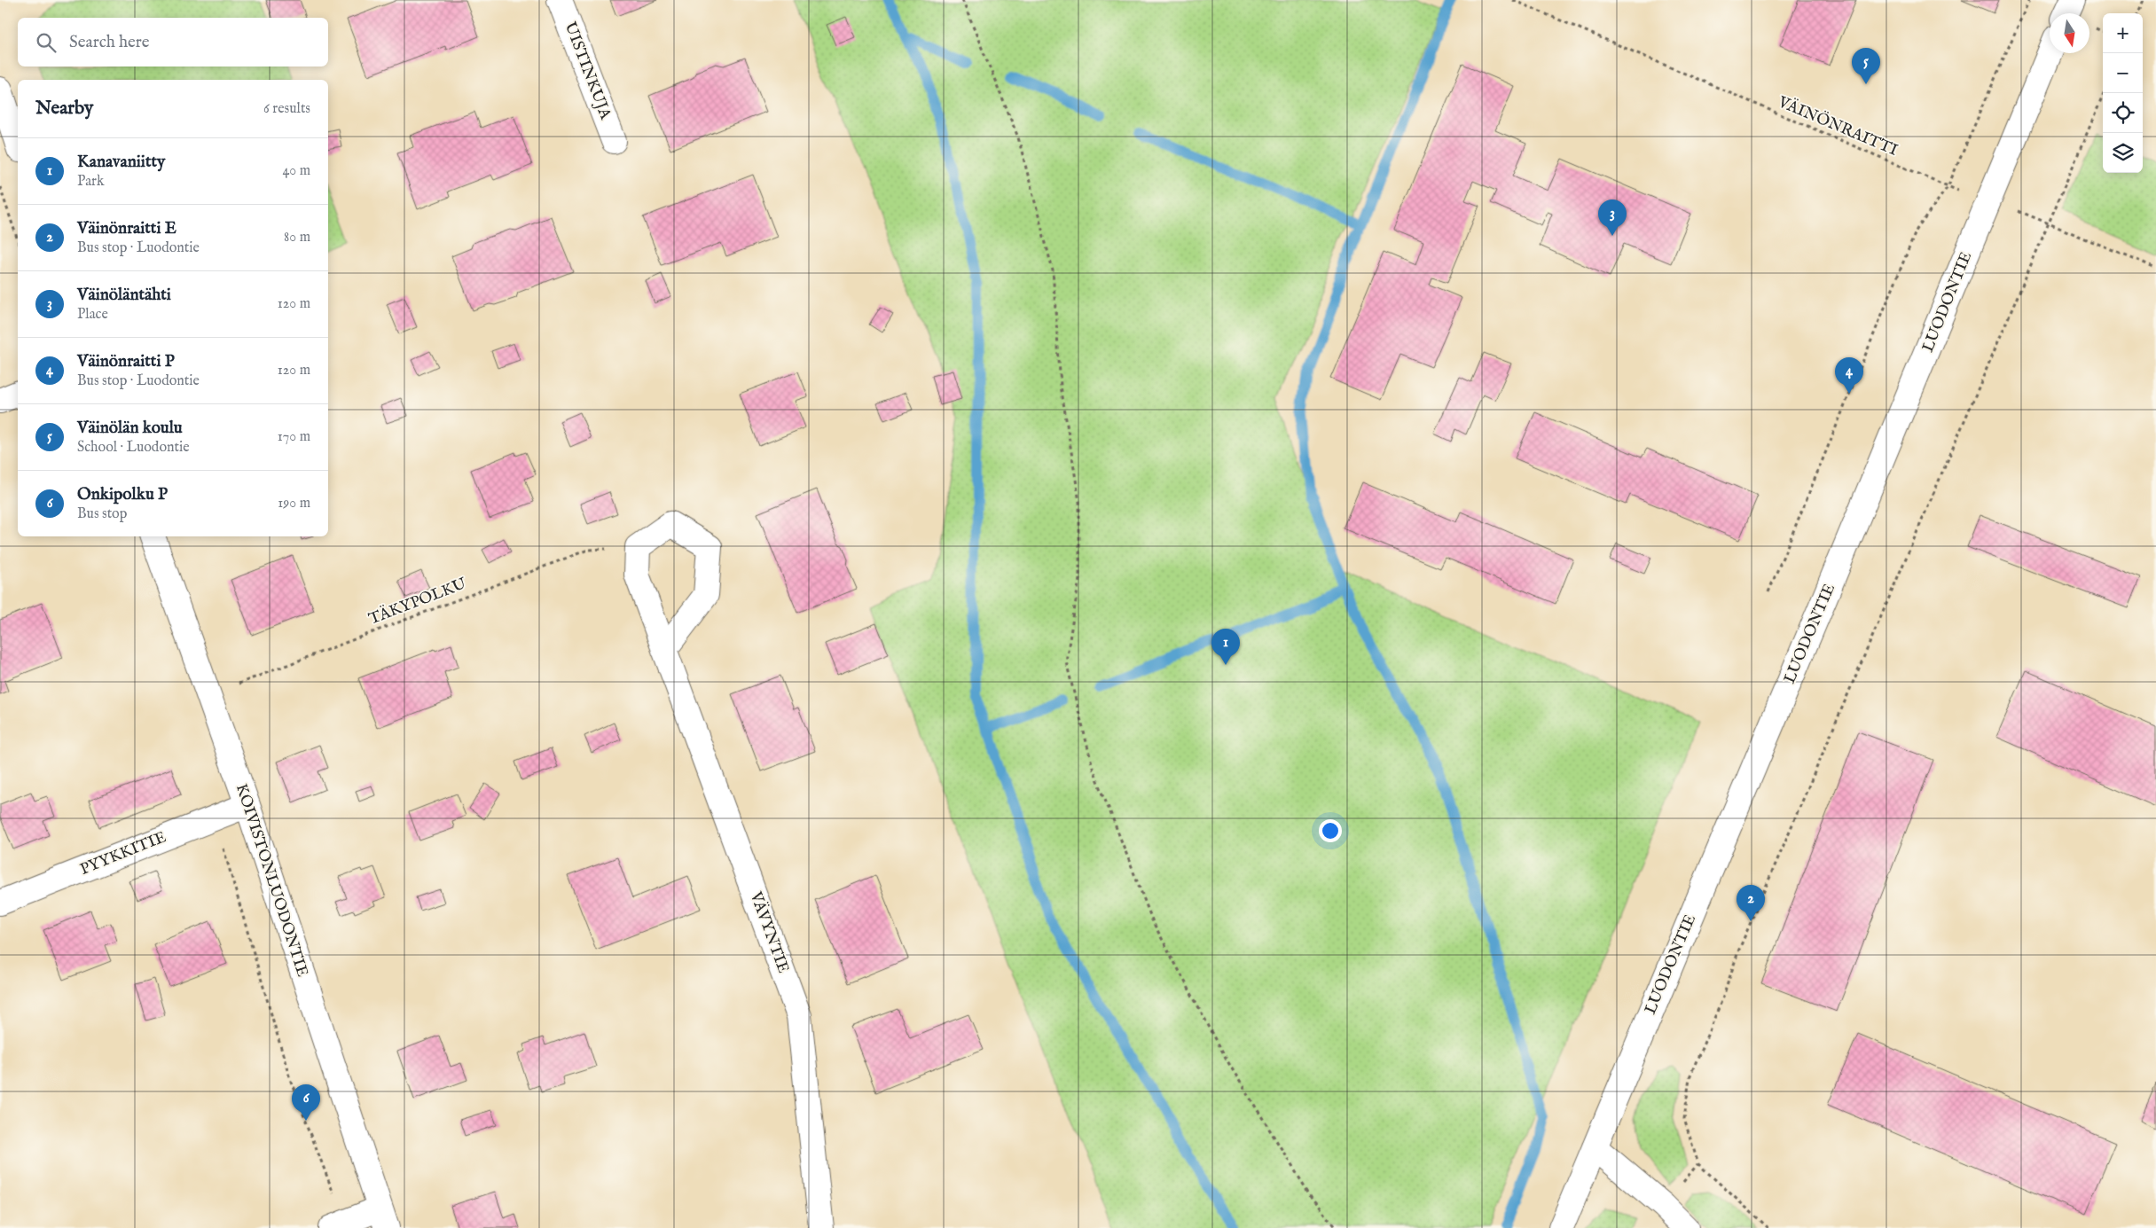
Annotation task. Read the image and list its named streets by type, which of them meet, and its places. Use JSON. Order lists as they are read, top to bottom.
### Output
{
  "streets": {
    "street": [
      "UISTINKUJA",
      "LUODONTIE",
      "PYYKKITIE",
      "KOIVISTONLUODONTIE",
      "VÄVYNTIE"
    ],
    "path": ["VÄINÖNRAITTI", "TÄKYPOLKU"]
  },
  "crossings": [
    ["VÄINÖNRAITTI", "LUODONTIE"],
    ["TÄKYPOLKU", "KOIVISTONLUODONTIE"],
    ["TÄKYPOLKU", "VÄVYNTIE"],
    ["PYYKKITIE", "KOIVISTONLUODONTIE"]
  ],
  "north": "bottom",
  "page": {
    "map_buttons": ["+", "−"],
    "search": "Search here",
    "pins": [
      "5",
      "3",
      "4",
      "1",
      "2",
      "6"
    ],
    "heading": ["Nearby", "6 results"],
    "list": [
      {
        "mark": "1",
        "name": "Kanavaniitty",
        "note": "Park",
        "value": "40 m"
      },
      {
        "mark": "2",
        "name": "Väinönraitti E",
        "note": "Bus stop · Luodontie",
        "value": "80 m"
      },
      {
        "mark": "3",
        "name": "Väinöläntähti",
        "note": "Place",
        "value": "120 m"
      },
      {
        "mark": "4",
        "name": "Väinönraitti P",
        "note": "Bus stop · Luodontie",
        "value": "120 m"
      },
      {
        "mark": "5",
        "name": "Väinölän koulu",
        "note": "School · Luodontie",
        "value": "170 m"
      },
      {
        "mark": "6",
        "name": "Onkipolku P",
        "note": "Bus stop",
        "value": "190 m"
      }
    ]
  }
}
